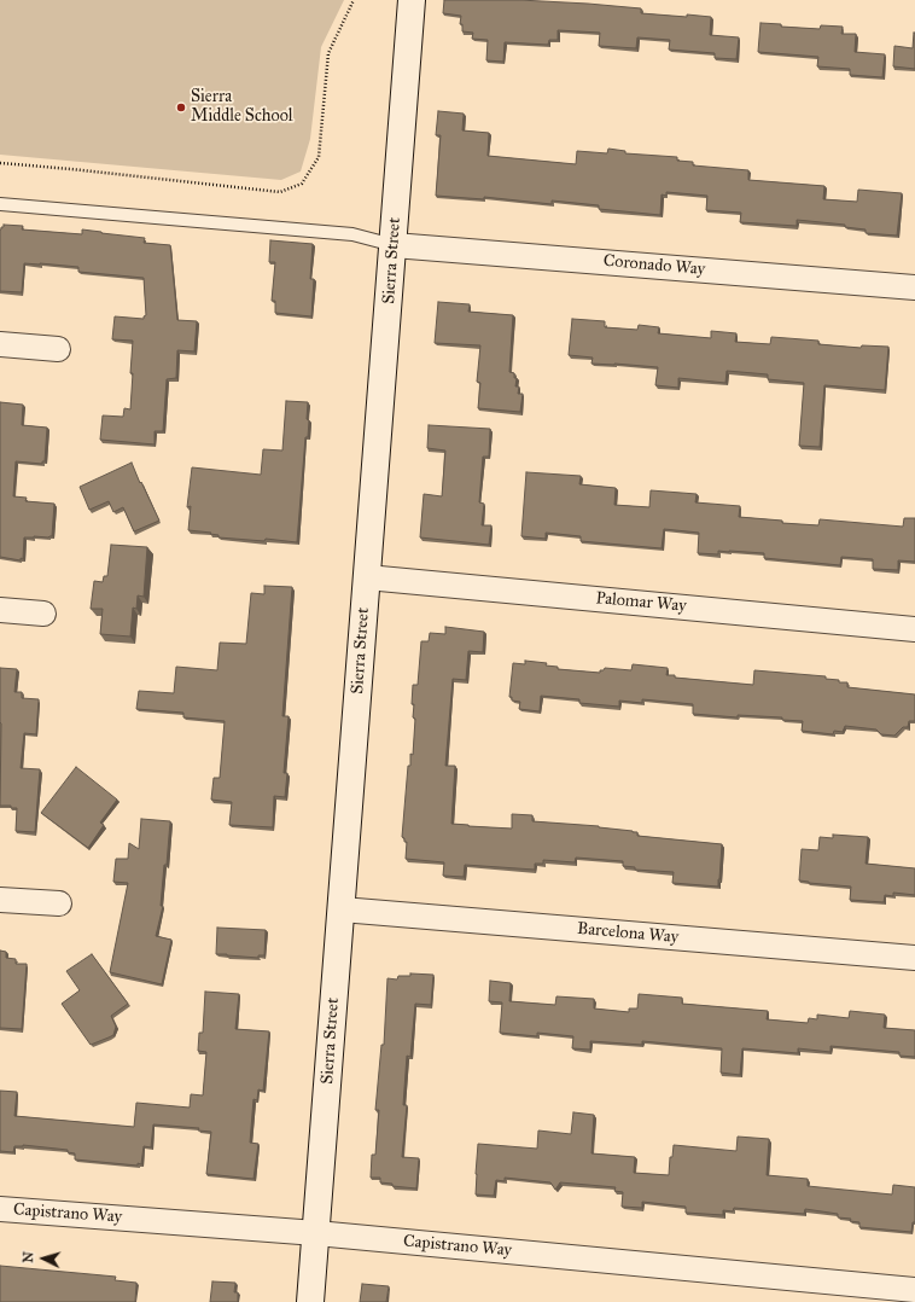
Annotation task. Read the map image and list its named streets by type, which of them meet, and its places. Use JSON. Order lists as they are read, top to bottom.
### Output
{
  "streets": {
    "street": [
      "Sierra Street",
      "Coronado Way",
      "Palomar Way",
      "Barcelona Way",
      "Capistrano Way"
    ]
  },
  "crossings": [
    ["Sierra Street", "Coronado Way"],
    ["Sierra Street", "Palomar Way"],
    ["Sierra Street", "Barcelona Way"],
    ["Sierra Street", "Capistrano Way"]
  ],
  "places": ["Sierra Middle School"],
  "north": "left"
}
